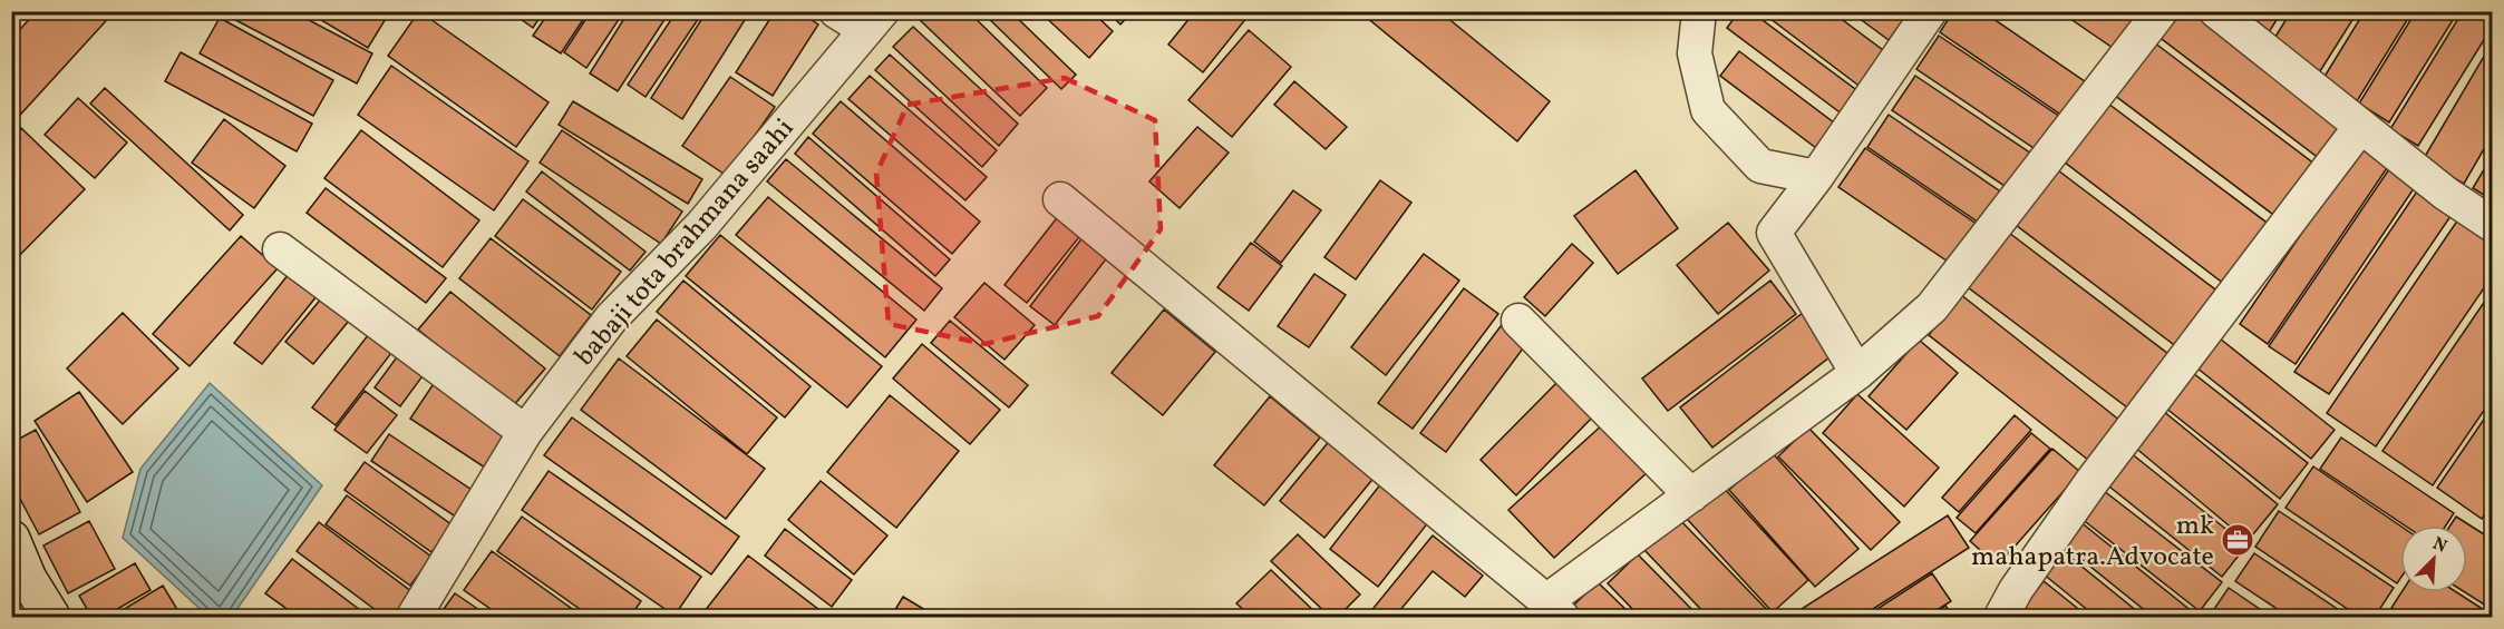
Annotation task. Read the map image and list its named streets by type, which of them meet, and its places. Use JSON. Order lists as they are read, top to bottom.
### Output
{
  "streets": {
    "street": ["babaji tota brahmana saahi"]
  },
  "places": {
    "office": ["mk mahapatra.Advocate"]
  },
  "north": "top right"
}
